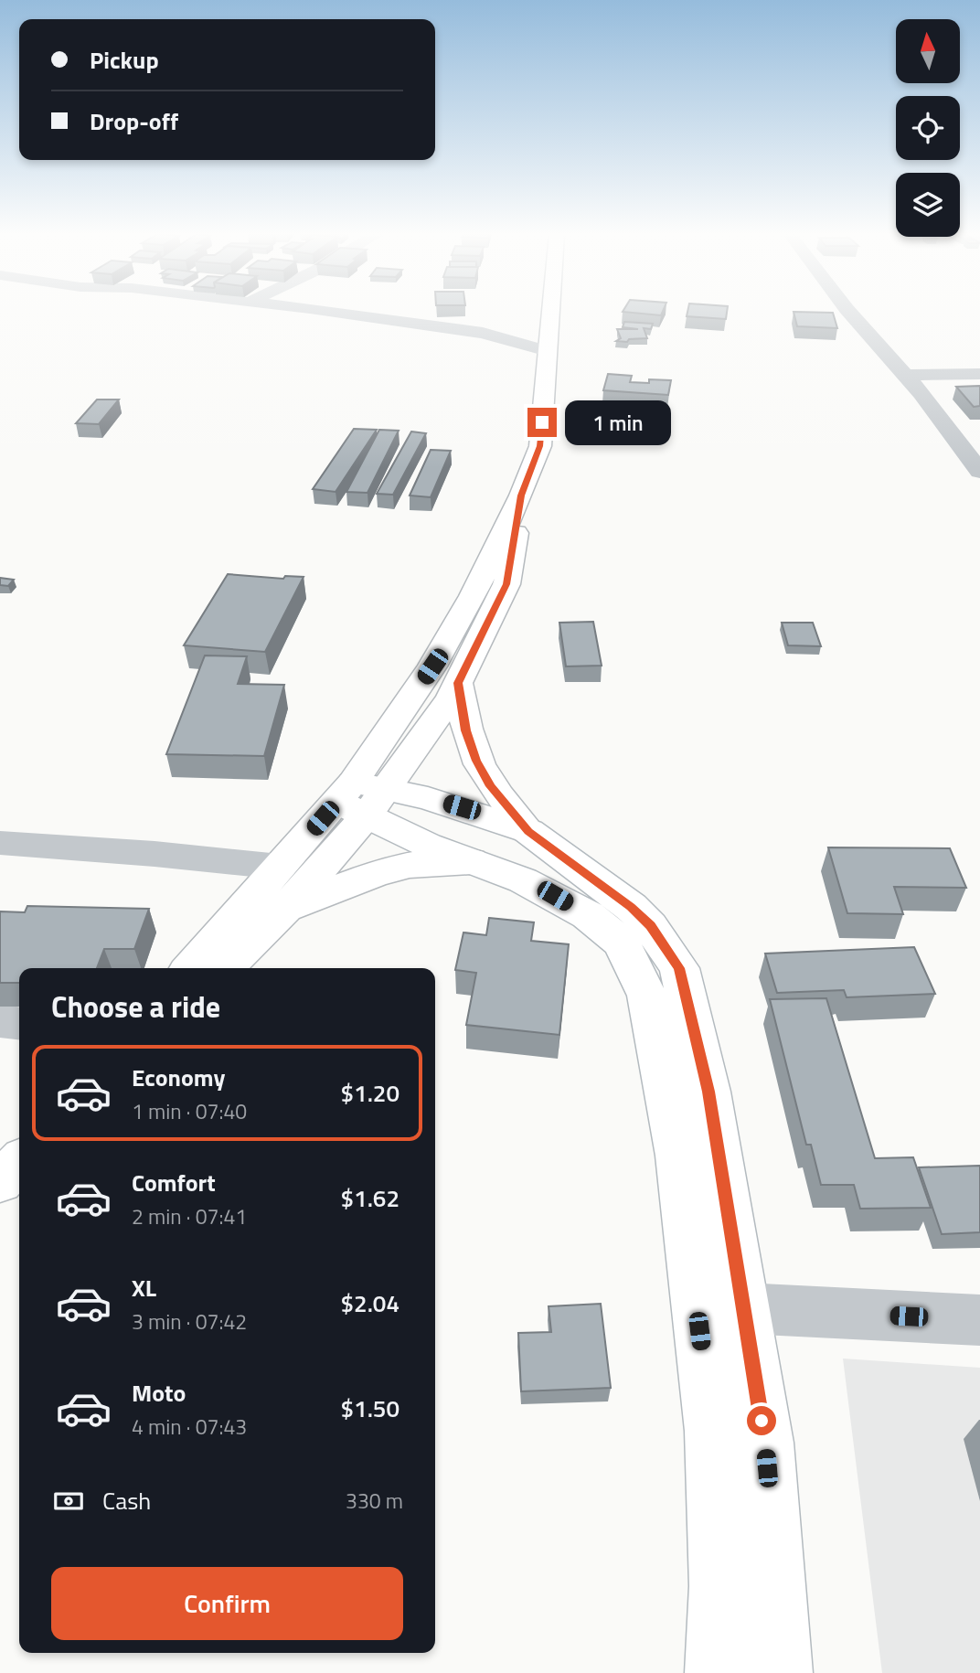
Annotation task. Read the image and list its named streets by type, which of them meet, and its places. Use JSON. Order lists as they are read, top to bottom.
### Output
{
  "north": "top",
  "page": {
    "banner": ["Pickup", "Drop-off"],
    "bubble": "1 min",
    "heading": "Choose a ride",
    "list": [
      {
        "name": "Economy",
        "note": "1 min · 07:40",
        "value": "$1.20"
      },
      {
        "name": "Comfort",
        "note": "2 min · 07:41",
        "value": "$1.62"
      },
      {
        "name": "XL",
        "note": "3 min · 07:42",
        "value": "$2.04"
      },
      {
        "name": "Moto",
        "note": "4 min · 07:43",
        "value": "$1.50"
      }
    ],
    "pay": ["Cash", "330 m"],
    "buttons": "Confirm"
  }
}
